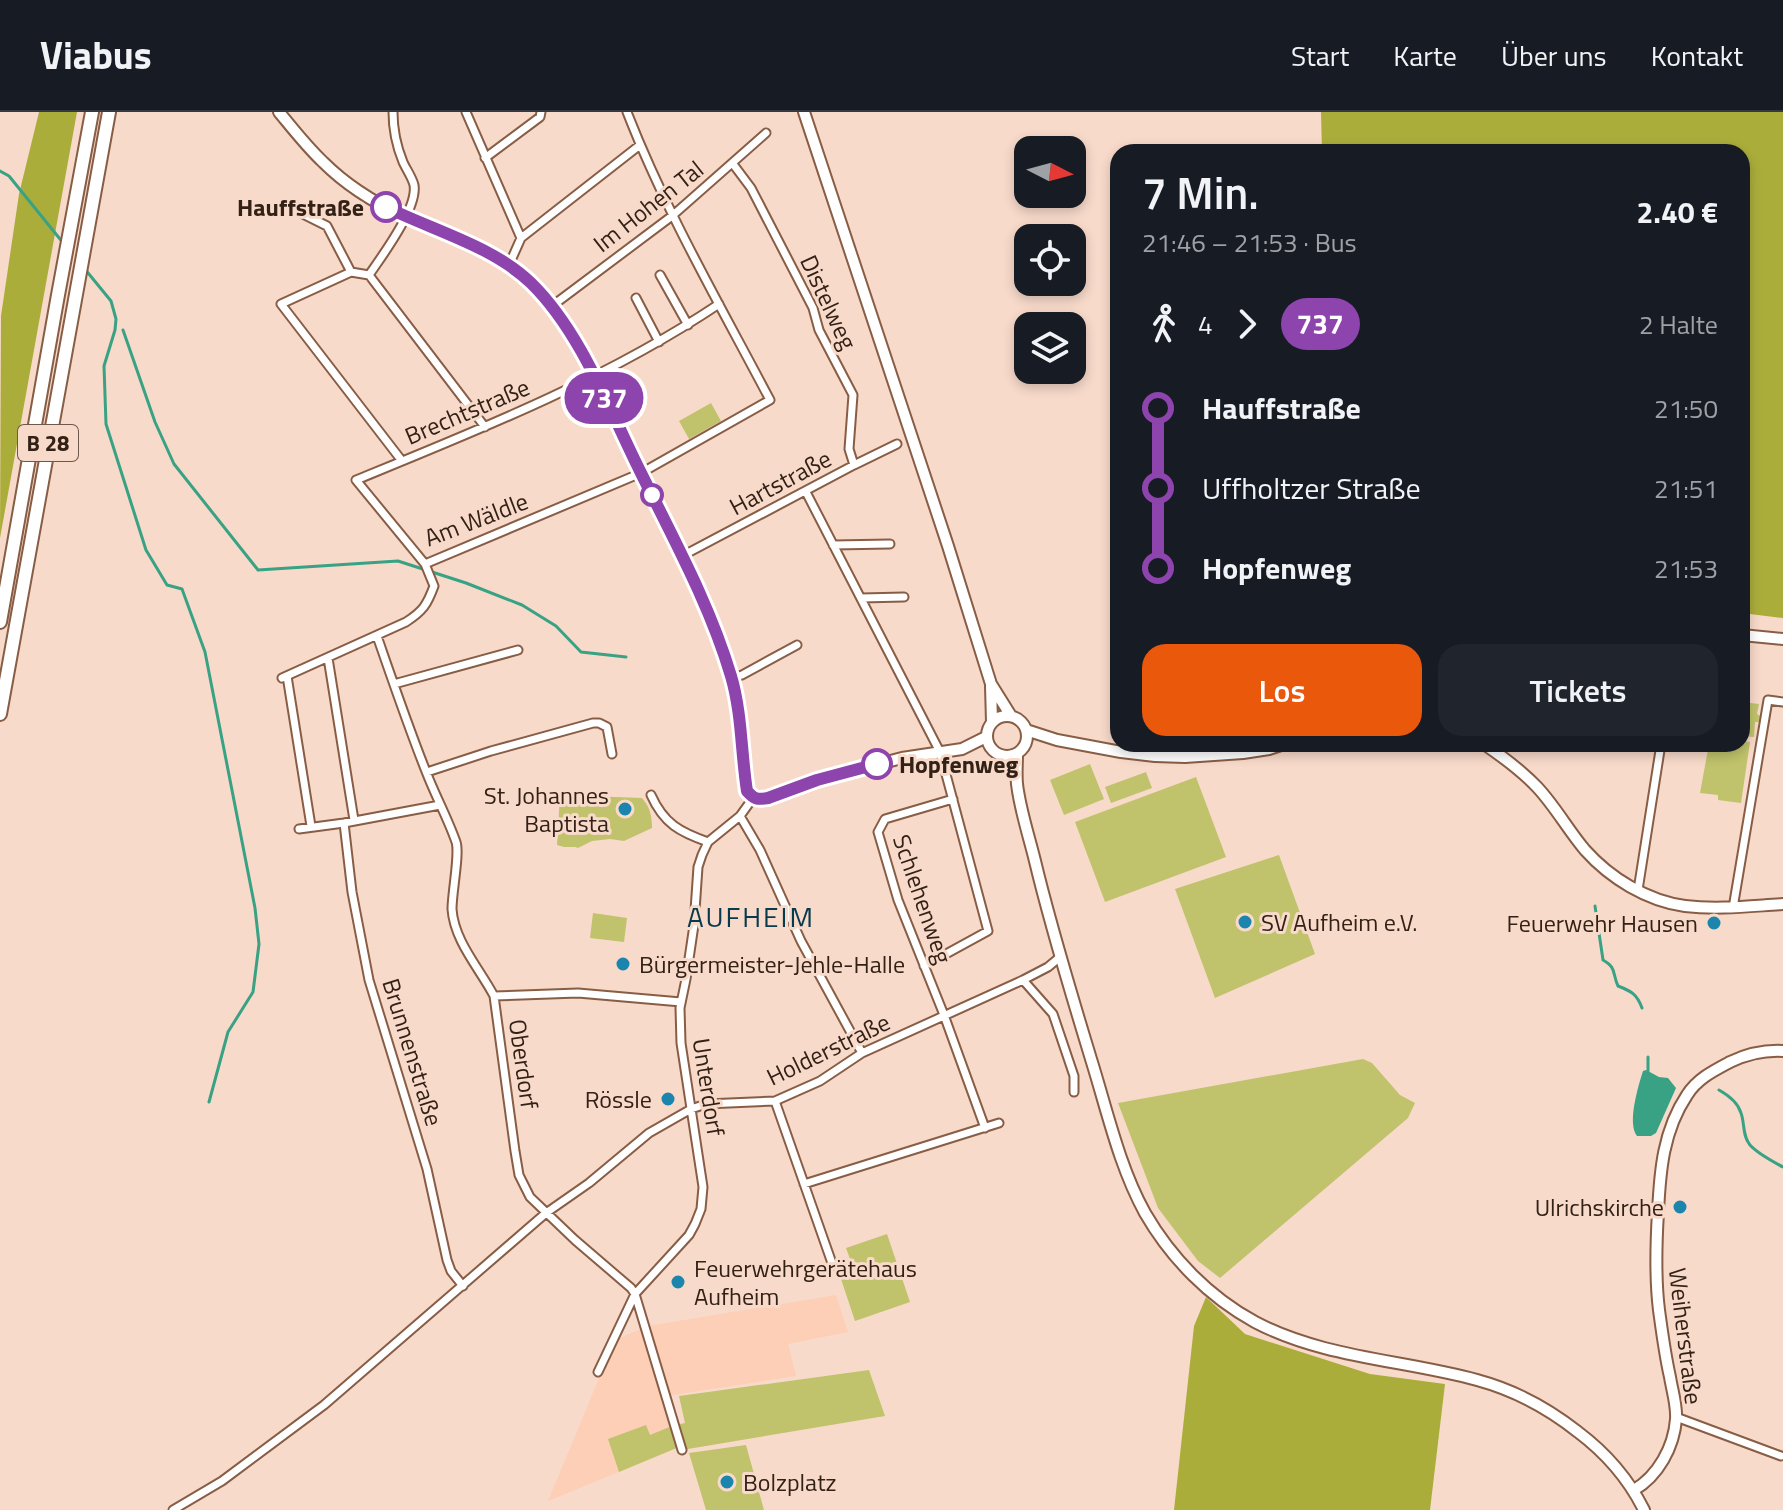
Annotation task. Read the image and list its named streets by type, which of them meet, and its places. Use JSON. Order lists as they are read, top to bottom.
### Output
{
  "streets": {
    "highway": ["B 28"],
    "street": [
      "Im Hohen Tal",
      "Distelweg",
      "Brechtstraße",
      "Hartstraße",
      "Am Wäldle",
      "Schlehenweg",
      "Holderstraße",
      "Brunnenstraße",
      "Oberdorf",
      "Unterdorf",
      "Weiherstraße"
    ]
  },
  "crossings": [
    ["Im Hohen Tal", "Distelweg"],
    ["Distelweg", "Hartstraße"],
    ["Brechtstraße", "Am Wäldle"],
    ["Schlehenweg", "Holderstraße"],
    ["Holderstraße", "Brunnenstraße"],
    ["Holderstraße", "Oberdorf"],
    ["Holderstraße", "Unterdorf"],
    ["Oberdorf", "Unterdorf"]
  ],
  "districts": ["AUFHEIM"],
  "places": [
    "Hauffstraße",
    "Hopfenweg",
    "St. Johannes Baptista",
    "SV Aufheim e.V.",
    "Feuerwehr Hausen",
    "Bürgermeister-Jehle-Halle",
    "Rössle",
    "Ulrichskirche",
    "Feuerwehrgerätehaus Aufheim",
    "Bolzplatz"
  ],
  "lines": ["bus line 737"],
  "north": "right",
  "page": {
    "header": "Viabus",
    "nav": [
      "Start",
      "Karte",
      "Über uns",
      "Kontakt"
    ],
    "on_map": "737",
    "heading": ["7 Min.", "21:46 – 21:53 · Bus", "2.40 €"],
    "legs": ["4", "737", "2 Halte"],
    "list": [
      {
        "name": "Hauffstraße",
        "value": "21:50"
      },
      {
        "name": "Uffholtzer Straße",
        "value": "21:51"
      },
      {
        "name": "Hopfenweg",
        "value": "21:53"
      }
    ],
    "buttons": ["Los", "Tickets"]
  }
}
